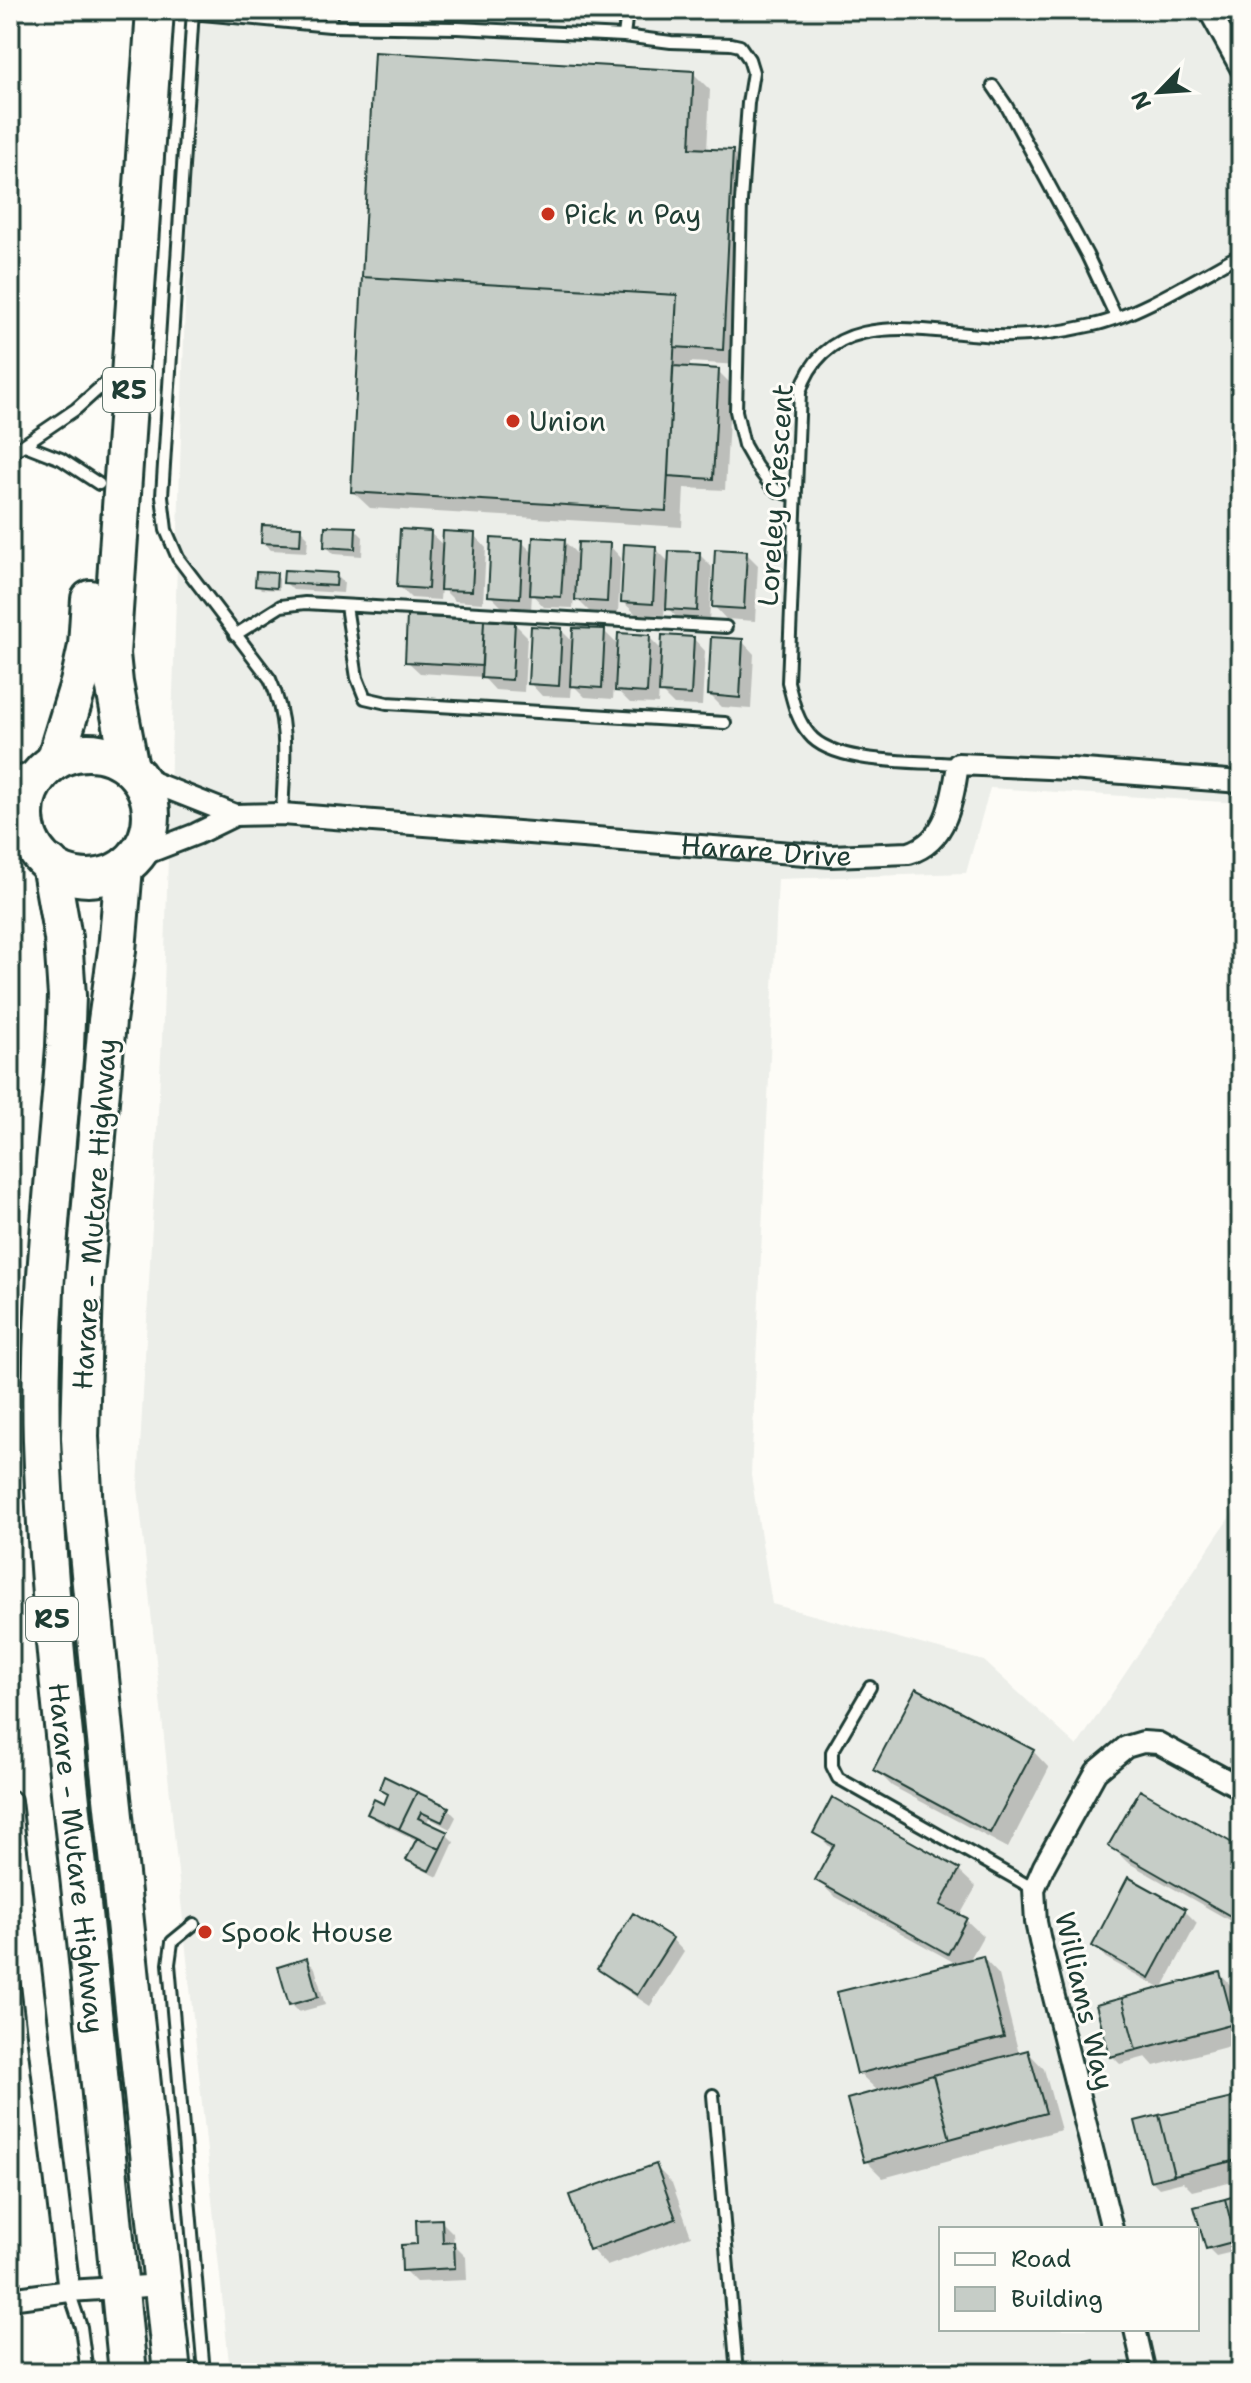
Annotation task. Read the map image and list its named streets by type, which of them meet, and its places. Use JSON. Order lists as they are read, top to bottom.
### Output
{
  "streets": {
    "highway": ["R5", "Harare - Mutare Highway"],
    "street": ["Harare Drive", "Williams Way"],
    "lane": ["Loreley Crescent"]
  },
  "crossings": [
    ["R5", "Harare Drive"],
    ["R5", "Harare - Mutare Highway"],
    ["Loreley Crescent", "Harare Drive"],
    ["Harare Drive", "Harare - Mutare Highway"]
  ],
  "places": ["Pick n Pay", "Union", "Spook House"],
  "legend": ["Road", "Building"],
  "north": "bottom left"
}
